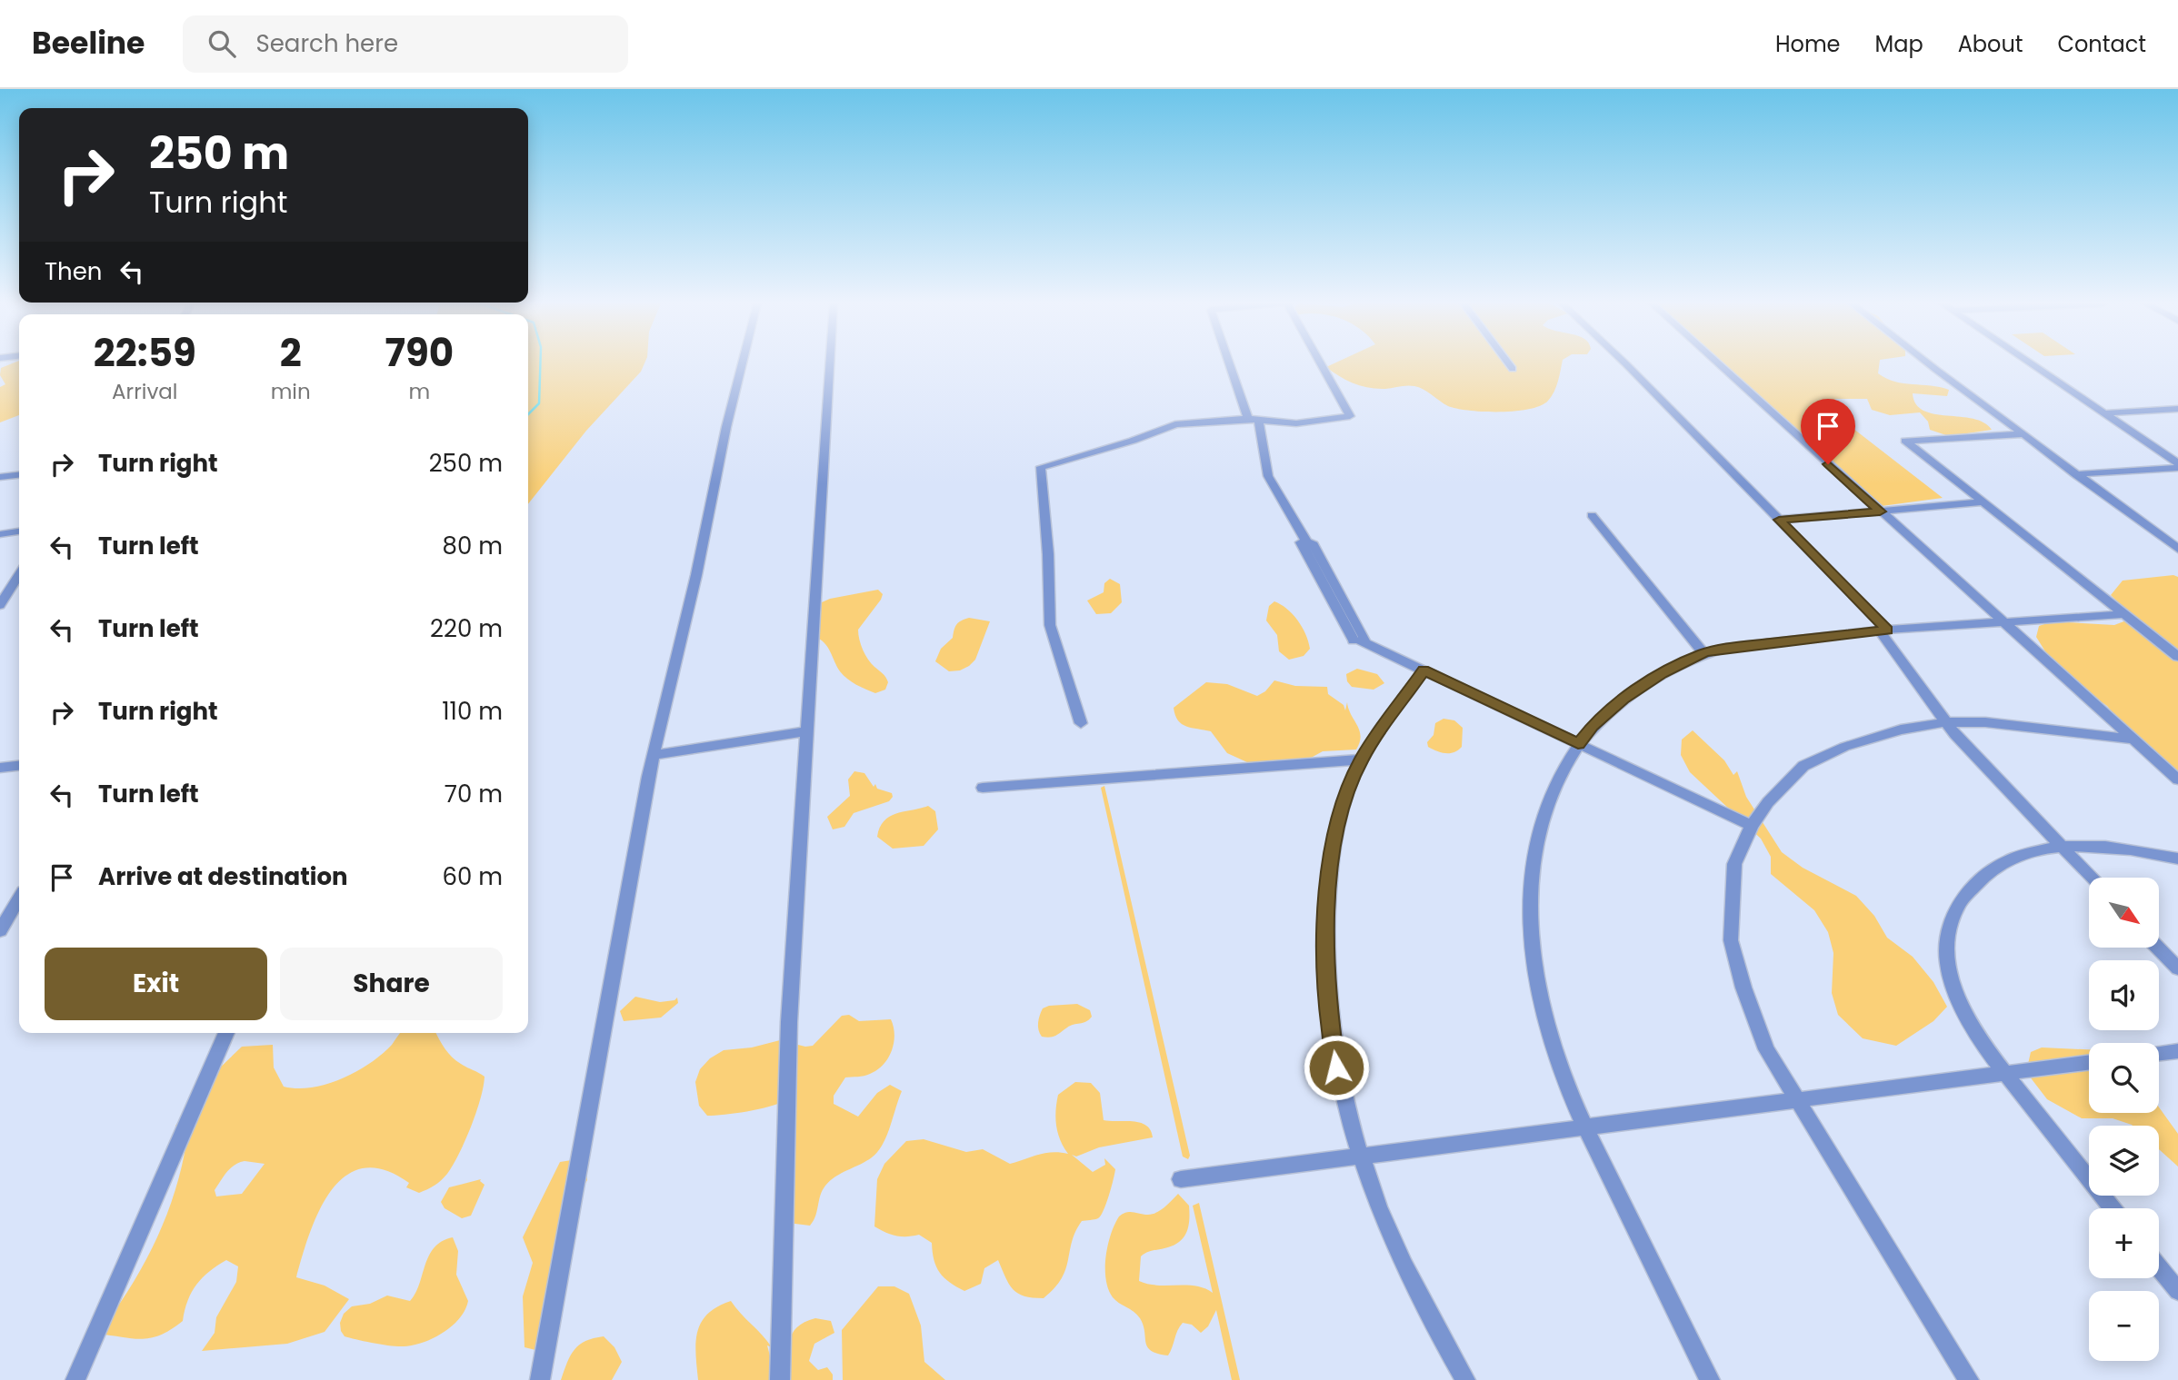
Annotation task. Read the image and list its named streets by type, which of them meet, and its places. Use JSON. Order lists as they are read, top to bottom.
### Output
{
  "north": "bottom right",
  "page": {
    "header": "Beeline",
    "search": "Search here",
    "nav": [
      "Home",
      "Map",
      "About",
      "Contact"
    ],
    "turn": ["250 m", "Turn right"],
    "then": "Then",
    "eta": [
      "22:59",
      "Arrival",
      "2",
      "min",
      "790",
      "m"
    ],
    "list": [
      {
        "name": "Turn right",
        "value": "250 m"
      },
      {
        "name": "Turn left",
        "value": "80 m"
      },
      {
        "name": "Turn left",
        "value": "220 m"
      },
      {
        "name": "Turn right",
        "value": "110 m"
      },
      {
        "name": "Turn left",
        "value": "70 m"
      },
      {
        "name": "Arrive at destination",
        "value": "60 m"
      }
    ],
    "map_buttons": ["+", "−"],
    "buttons": ["Exit", "Share"]
  }
}
